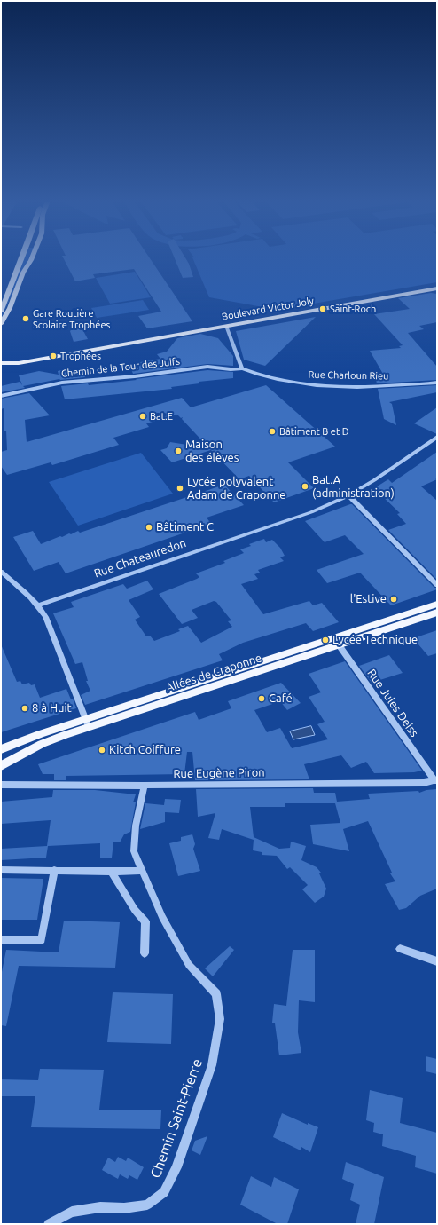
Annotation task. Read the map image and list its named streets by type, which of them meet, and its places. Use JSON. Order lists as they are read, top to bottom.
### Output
{
  "streets": {
    "main road": ["Boulevard Victor Joly", "Allées de Craponne"],
    "street": [
      "Chemin de la Tour des Juifs",
      "Rue Charloun Rieu",
      "Rue Chateauredon",
      "Rue Jules Deiss",
      "Rue Eugène Piron",
      "Chemin Saint-Pierre"
    ]
  },
  "crossings": [
    ["Chemin de la Tour des Juifs", "Rue Charloun Rieu"],
    ["Allées de Craponne", "Rue Jules Deiss"],
    ["Rue Jules Deiss", "Rue Eugène Piron"],
    ["Rue Eugène Piron", "Chemin Saint-Pierre"]
  ],
  "places": [
    "Saint-Roch",
    "Gare Routière Scolaire Trophées",
    "Trophées",
    "Bat.E",
    "Bâtiment B et D",
    "Maison des élèves",
    "Bat.A (administration)",
    "Lycée polyvalent Adam de Craponne",
    "Bâtiment C",
    "l'Estive",
    "Lycée Technique",
    "Café",
    "8 à Huit",
    "Kitch Coiffure"
  ]
}
